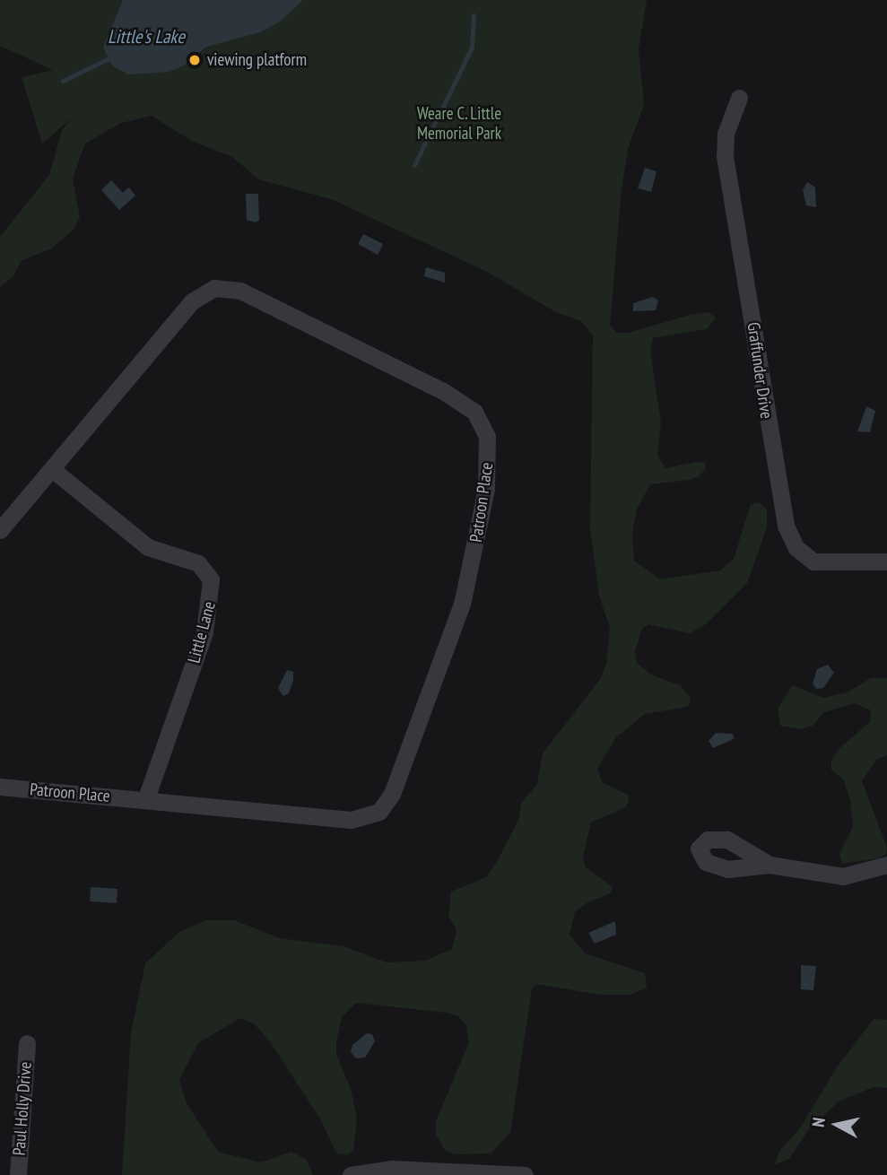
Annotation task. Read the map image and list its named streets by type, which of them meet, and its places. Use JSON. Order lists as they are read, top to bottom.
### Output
{
  "streets": {
    "street": [
      "Graffunder Drive",
      "Patroon Place",
      "Little Lane",
      "Paul Holly Drive"
    ]
  },
  "crossings": [
    ["Patroon Place", "Little Lane"]
  ],
  "water": ["Little's Lake"],
  "parks": ["Weare C. Little Memorial Park"],
  "places": ["viewing platform"],
  "north": "left"
}
